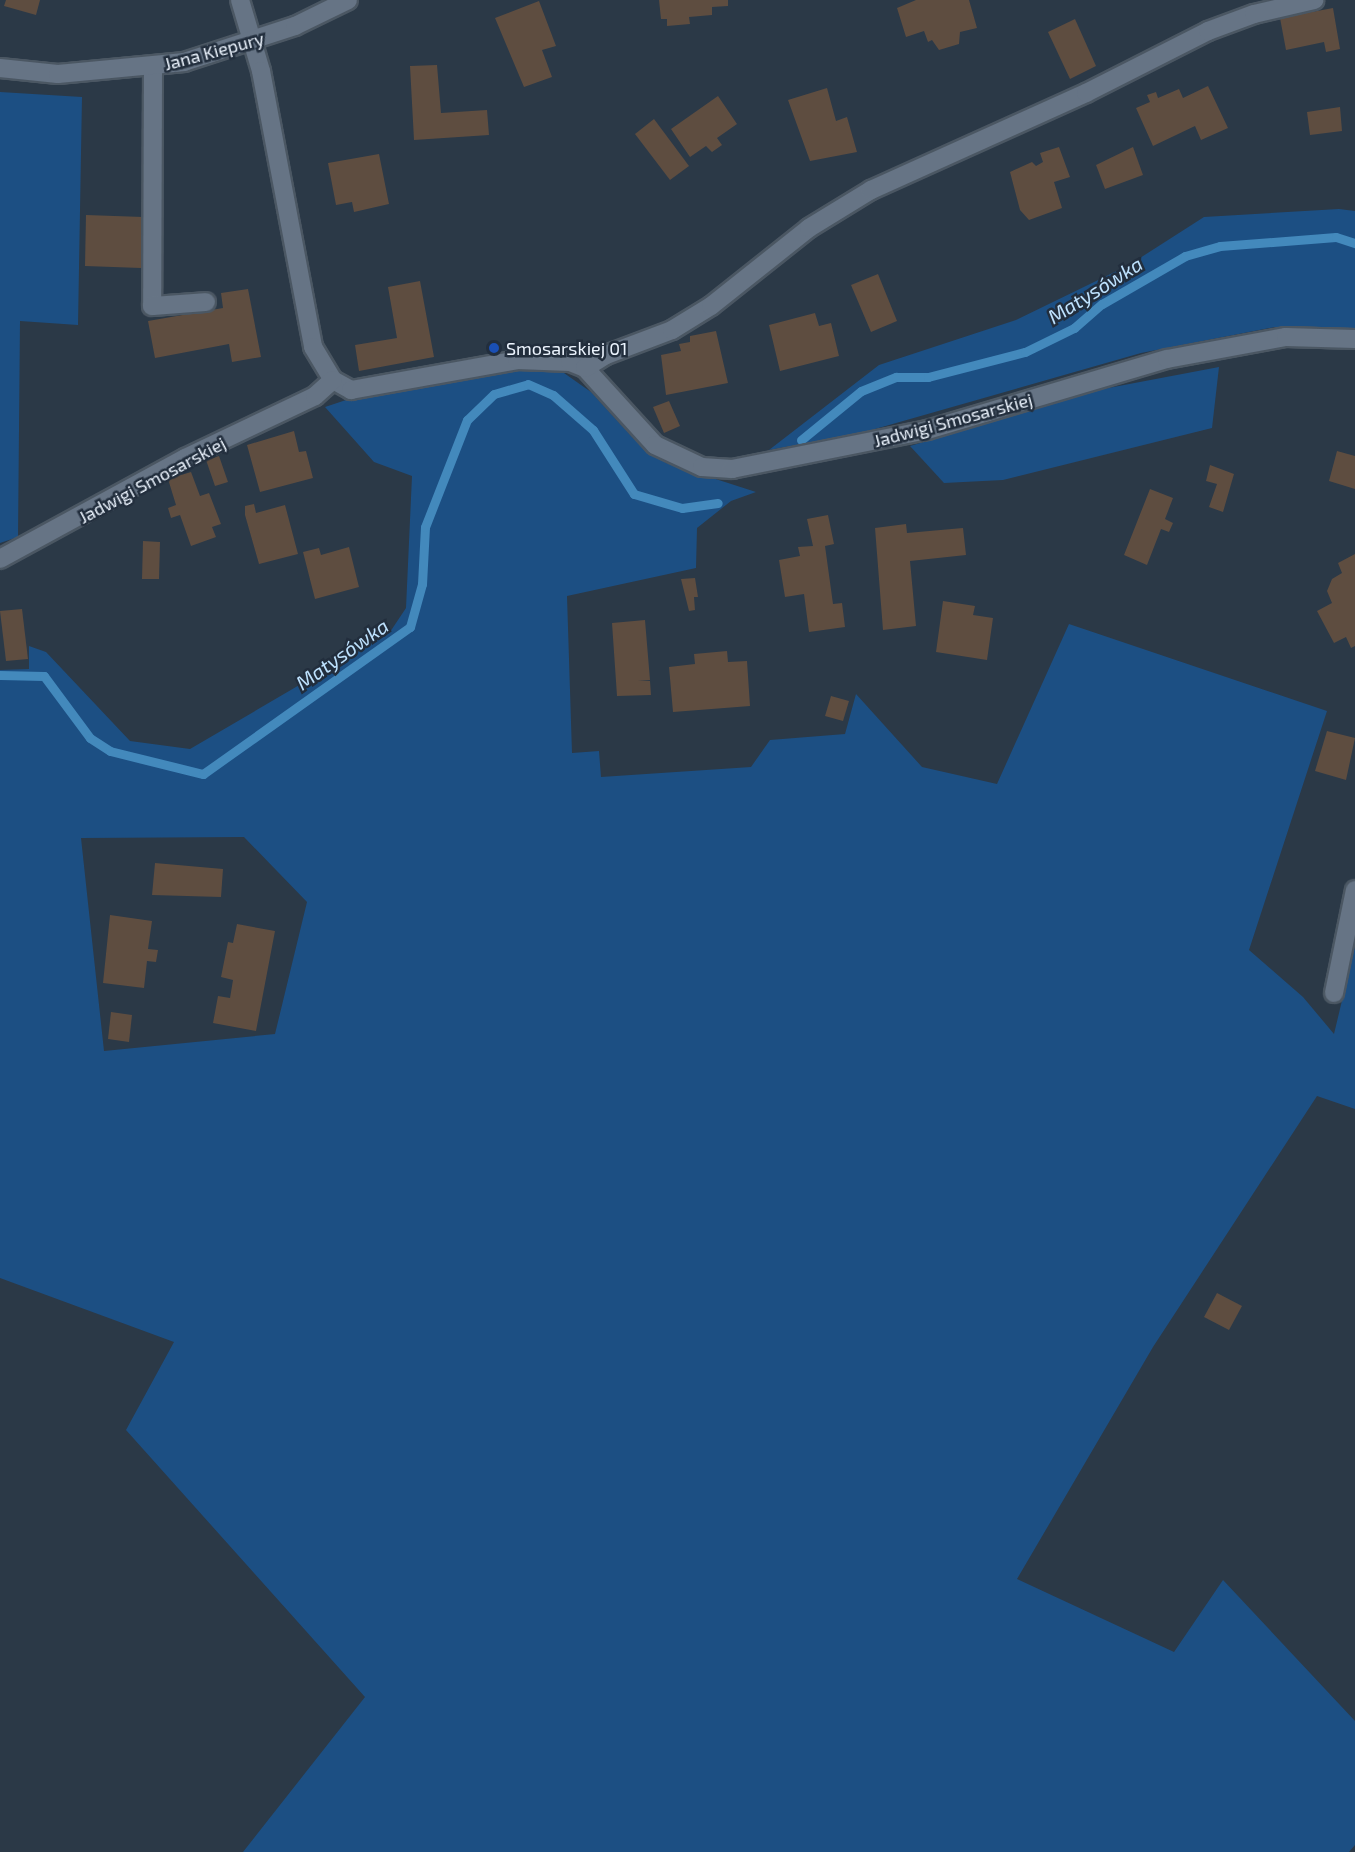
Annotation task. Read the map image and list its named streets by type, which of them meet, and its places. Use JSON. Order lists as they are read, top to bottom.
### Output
{
  "streets": {
    "street": ["Jana Kiepury", "Jadwigi Smosarskiej"]
  },
  "water": ["Matysówka"],
  "places": ["Smosarskiej 01"]
}
